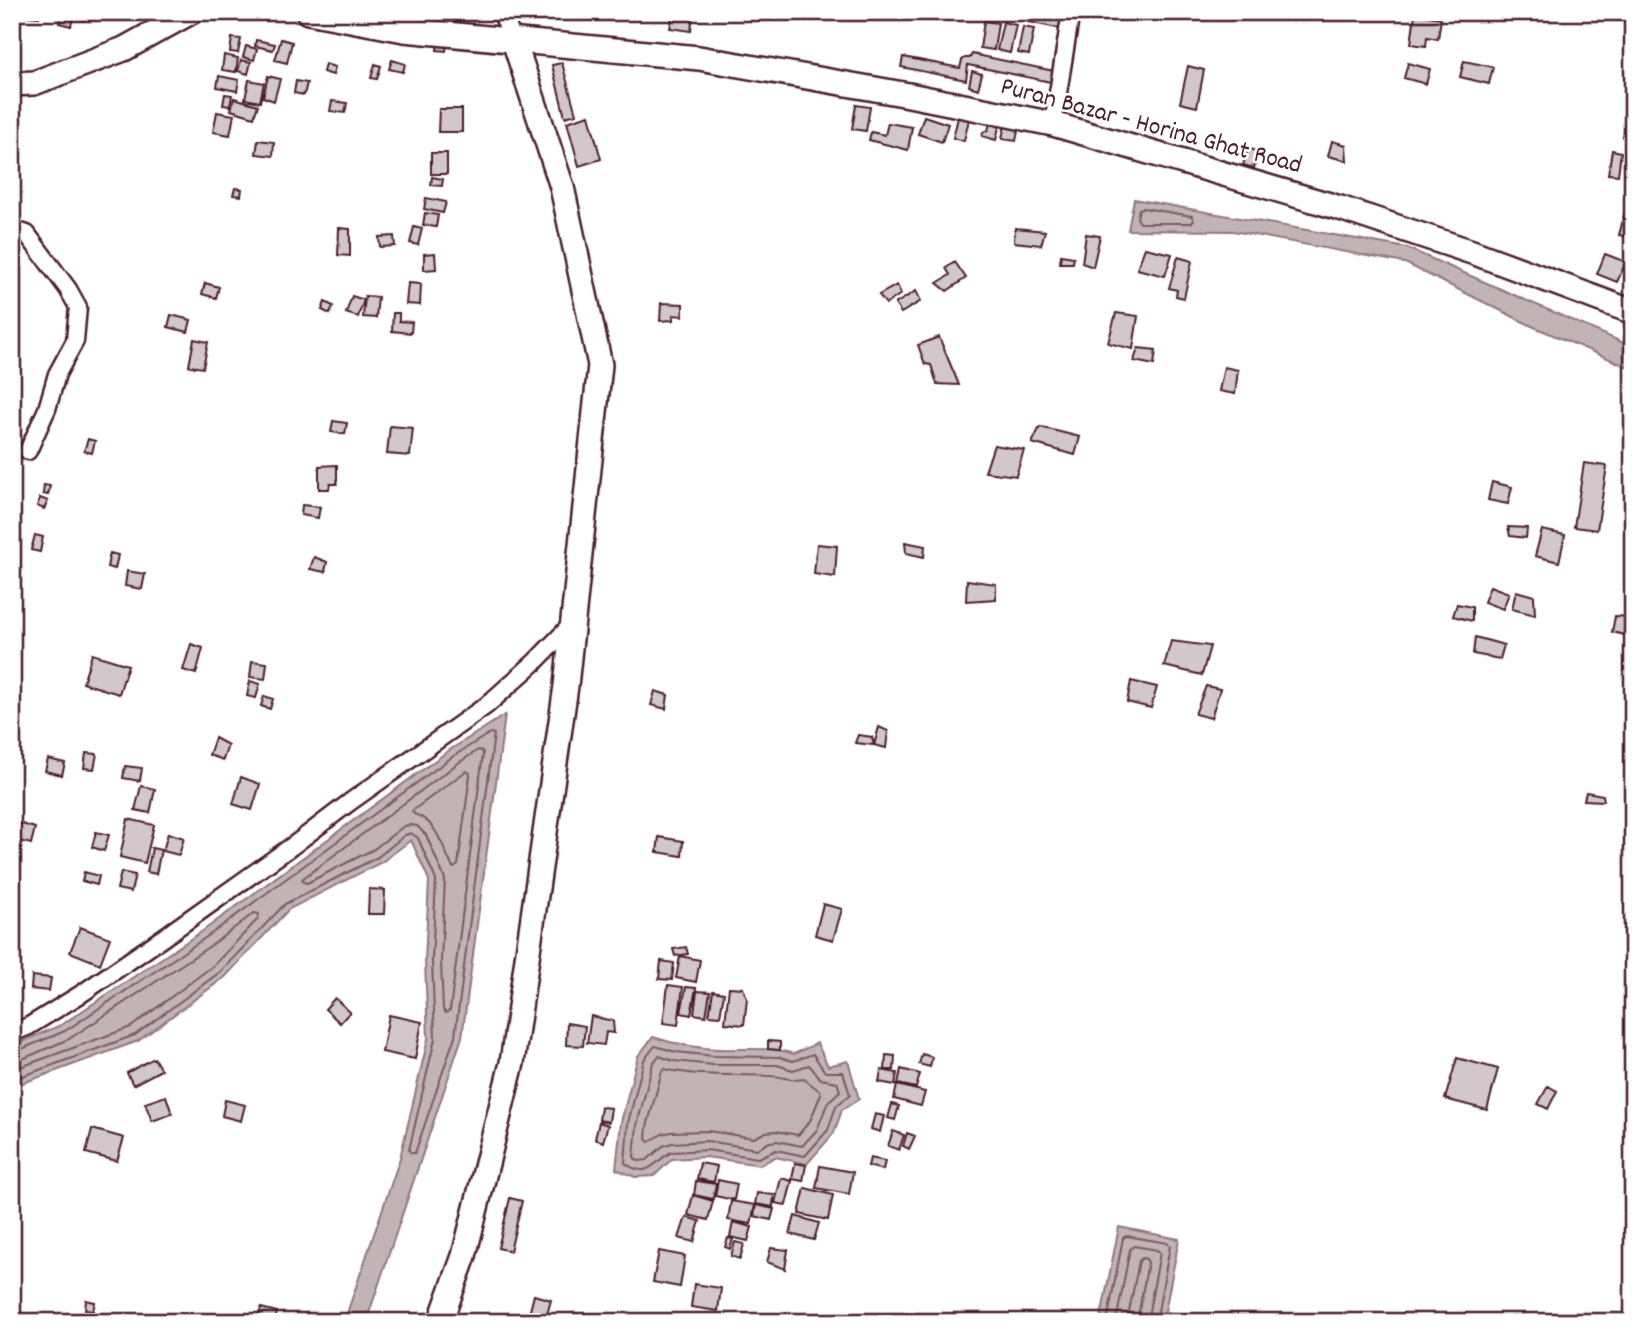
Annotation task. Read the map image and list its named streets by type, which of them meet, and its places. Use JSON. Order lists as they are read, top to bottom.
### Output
{
  "streets": {
    "main road": ["Puran Bazar - Horina Ghat Road"]
  }
}
